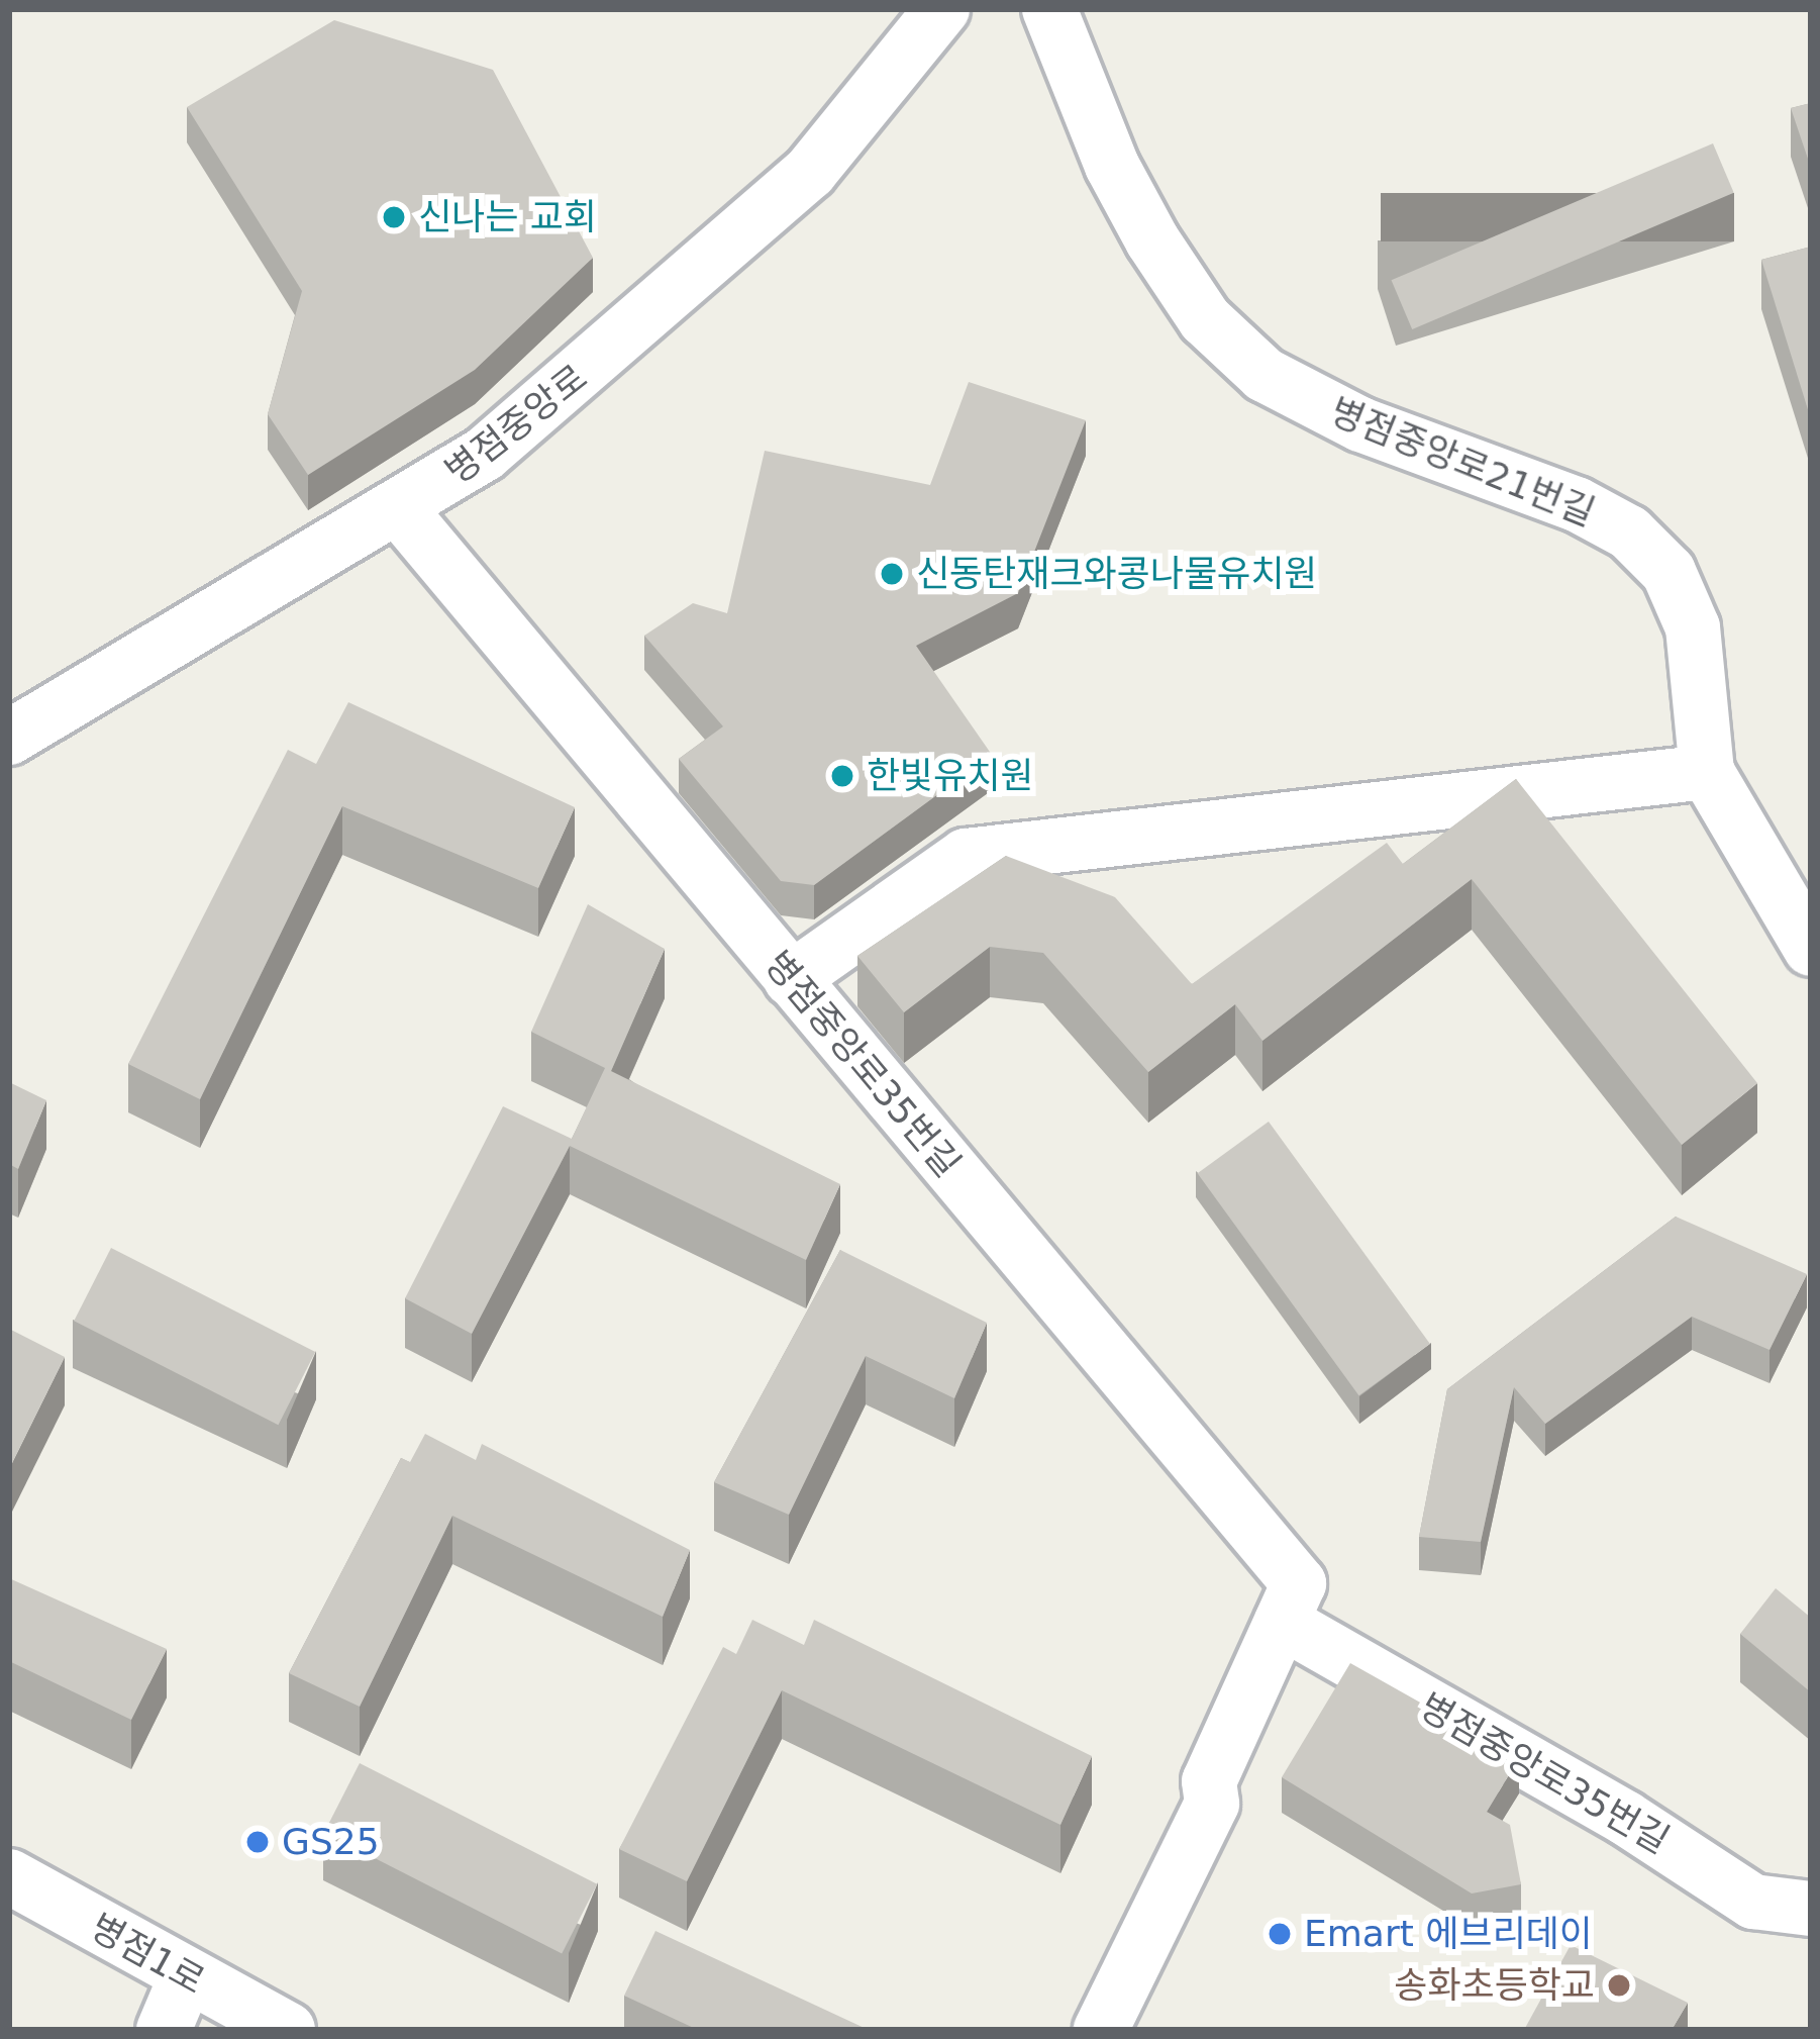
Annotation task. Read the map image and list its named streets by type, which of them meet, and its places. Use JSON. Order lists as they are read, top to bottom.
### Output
{
  "streets": {
    "street": [
      "병점중앙로",
      "병점중앙로21번길",
      "병점중앙로35번길",
      "병점1로"
    ]
  },
  "crossings": [
    ["병점중앙로", "병점중앙로35번길"]
  ],
  "places": [
    "신나는 교회",
    "신동탄재크와콩나물유치원",
    "한빛유치원",
    "GS25",
    "Emart 에브리데이",
    "송화초등학교"
  ]
}
